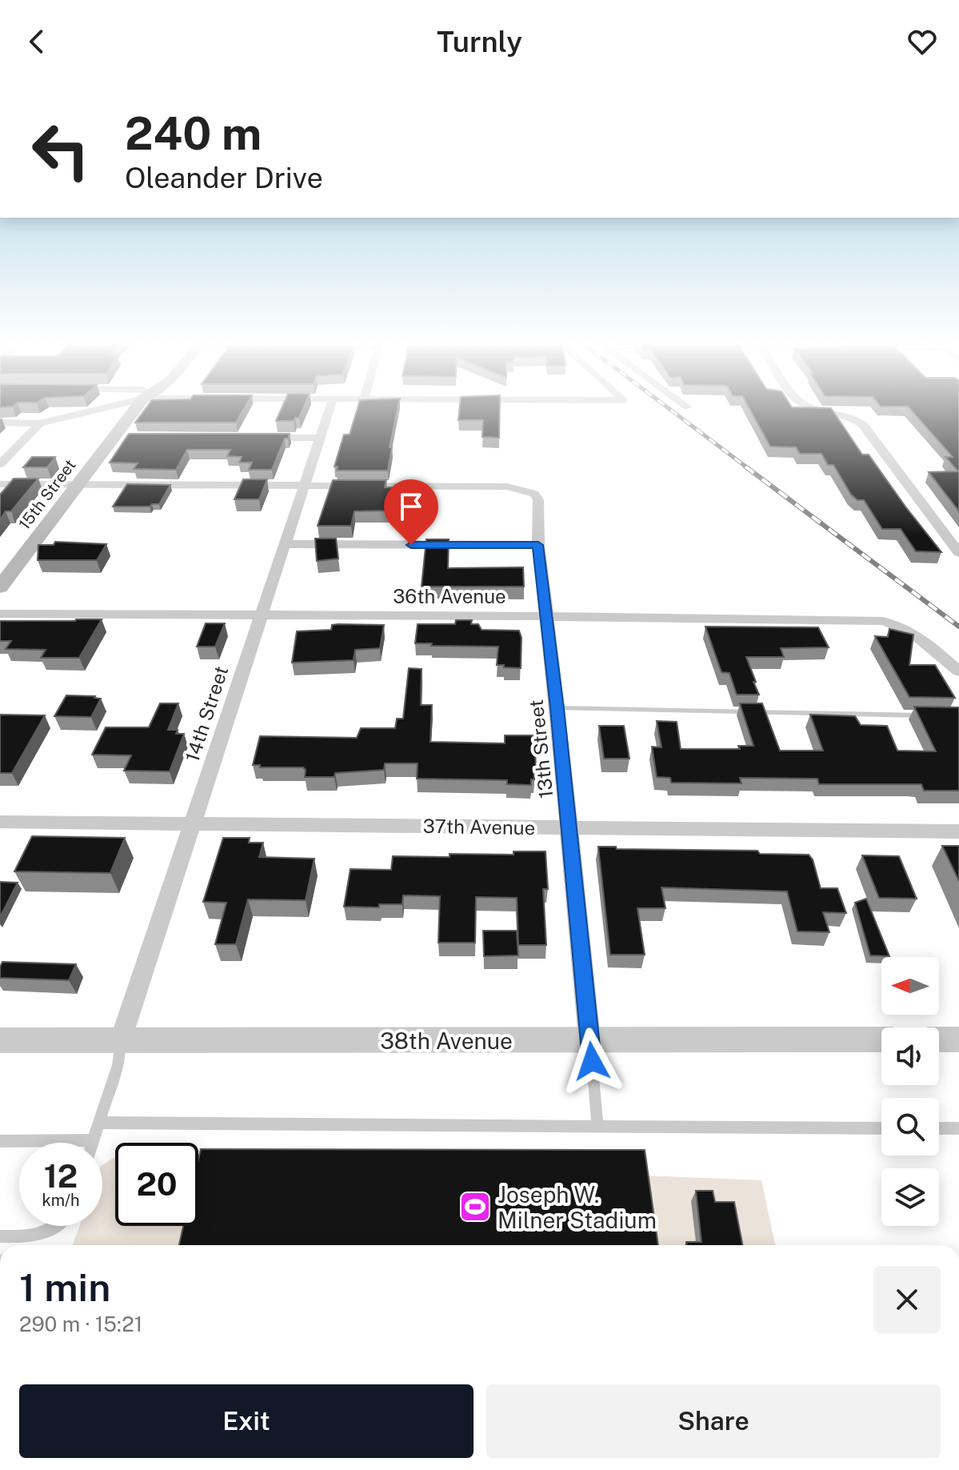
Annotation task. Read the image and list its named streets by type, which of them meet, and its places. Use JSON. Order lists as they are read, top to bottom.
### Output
{
  "streets": {
    "main road": ["15th Street"],
    "street": [
      "36th Avenue",
      "14th Street",
      "13th Street",
      "37th Avenue",
      "38th Avenue"
    ]
  },
  "crossings": [
    ["36th Avenue", "14th Street"],
    ["36th Avenue", "13th Street"],
    ["14th Street", "13th Street"],
    ["14th Street", "37th Avenue"],
    ["14th Street", "38th Avenue"],
    ["13th Street", "37th Avenue"],
    ["13th Street", "38th Avenue"]
  ],
  "places": {
    "sports": ["Joseph W. Milner Stadium"]
  },
  "north": "left",
  "page": {
    "header": "Turnly",
    "turn": ["240 m", "Oleander Drive"],
    "speed": "12 km/h",
    "limit": "20",
    "heading": ["1 min", "290 m · 15:21"],
    "buttons": ["Exit", "Share"]
  }
}
